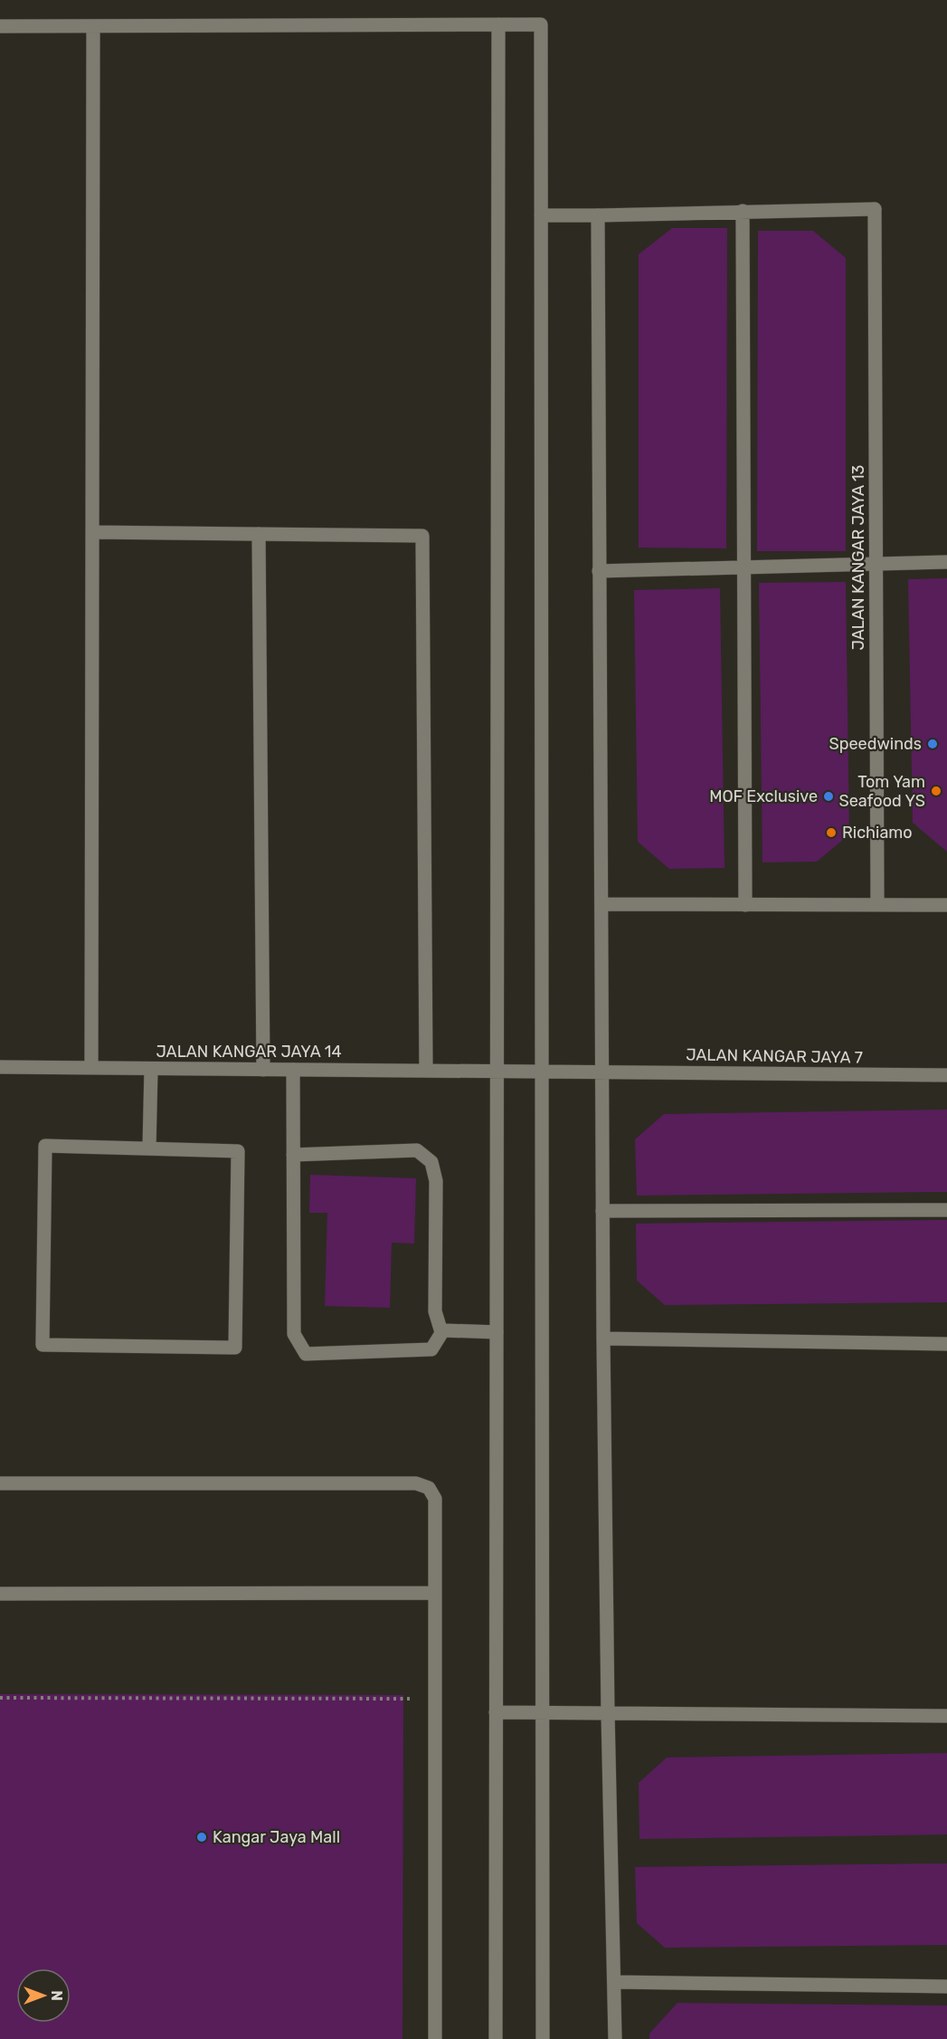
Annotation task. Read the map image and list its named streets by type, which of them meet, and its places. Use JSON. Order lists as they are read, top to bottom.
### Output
{
  "streets": {
    "street": ["JALAN KANGAR JAYA 13", "JALAN KANGAR JAYA 14", "JALAN KANGAR JAYA 7"]
  },
  "crossings": [
    ["JALAN KANGAR JAYA 14", "JALAN KANGAR JAYA 7"]
  ],
  "places": [
    "Speedwinds",
    "Tom Yam Seafood YS",
    "MOF Exclusive",
    "Richiamo",
    "Kangar Jaya Mall"
  ],
  "north": "right"
}
